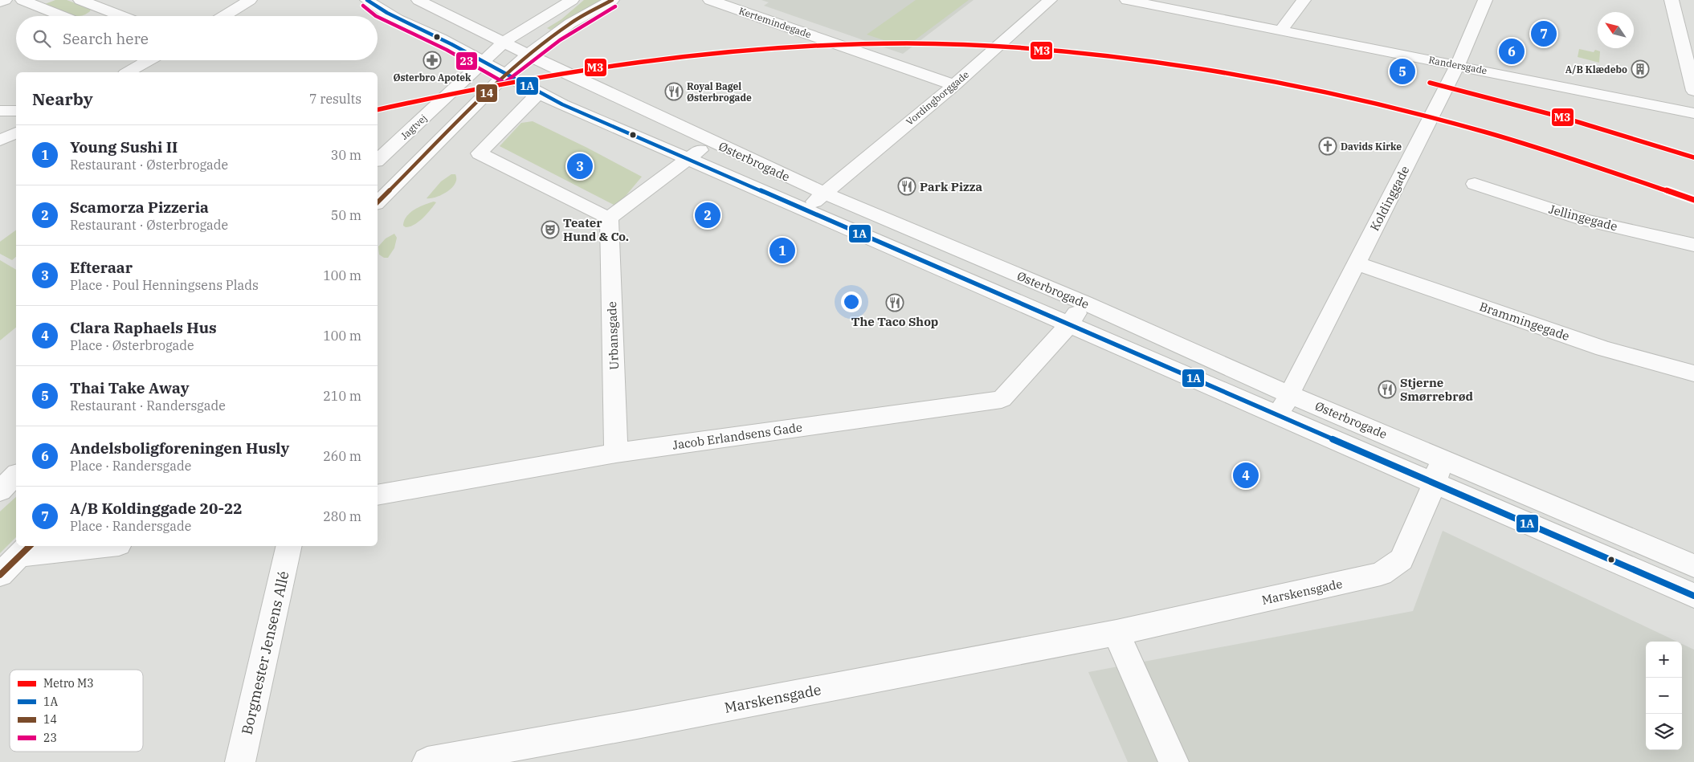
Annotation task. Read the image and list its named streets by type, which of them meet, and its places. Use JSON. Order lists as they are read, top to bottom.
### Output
{
  "streets": {
    "street": [
      "Kertemindegade",
      "Randersgade",
      "Vordingborggade",
      "Jagtvej",
      "Østerbrogade",
      "Koldinggade",
      "Jellingegade",
      "Brammingegade",
      "Urbansgade",
      "Jacob Erlandsens Gade",
      "Marskensgade",
      "Borgmester Jensens Allé"
    ]
  },
  "crossings": [
    ["Kertemindegade", "Vordingborggade"],
    ["Randersgade", "Koldinggade"],
    ["Vordingborggade", "Østerbrogade"],
    ["Jagtvej", "Østerbrogade"],
    ["Østerbrogade", "Koldinggade"],
    ["Østerbrogade", "Jacob Erlandsens Gade"],
    ["Østerbrogade", "Marskensgade"],
    ["Koldinggade", "Brammingegade"],
    ["Urbansgade", "Jacob Erlandsens Gade"]
  ],
  "places": {
    "pharmacy": ["Østerbro Apotek"],
    "building": ["A/B Klædebo"],
    "restaurant": [
      "Royal Bagel Østerbrogade",
      "Park Pizza",
      "The Taco Shop",
      "Stjerne Smørrebrød"
    ],
    "church": ["Davids Kirke"],
    "theatre": ["Teater Hund & Co."]
  },
  "lines": [
    "transit line 1A",
    "transit line 14",
    "transit line 23",
    "metro line M3"
  ],
  "legend": [
    "Metro M3",
    "1A",
    "14",
    "23"
  ],
  "north": "top left",
  "page": {
    "search": "Search here",
    "pins": [
      "7",
      "6",
      "5",
      "3",
      "2",
      "1",
      "4"
    ],
    "heading": ["Nearby", "7 results"],
    "list": [
      {
        "mark": "1",
        "name": "Young Sushi II",
        "note": "Restaurant · Østerbrogade",
        "value": "30 m"
      },
      {
        "mark": "2",
        "name": "Scamorza Pizzeria",
        "note": "Restaurant · Østerbrogade",
        "value": "50 m"
      },
      {
        "mark": "3",
        "name": "Efteraar",
        "note": "Place · Poul Henningsens Plads",
        "value": "100 m"
      },
      {
        "mark": "4",
        "name": "Clara Raphaels Hus",
        "note": "Place · Østerbrogade",
        "value": "100 m"
      },
      {
        "mark": "5",
        "name": "Thai Take Away",
        "note": "Restaurant · Randersgade",
        "value": "210 m"
      },
      {
        "mark": "6",
        "name": "Andelsboligforeningen Husly",
        "note": "Place · Randersgade",
        "value": "260 m"
      },
      {
        "mark": "7",
        "name": "A/B Koldinggade 20-22",
        "note": "Place · Randersgade",
        "value": "280 m"
      }
    ],
    "map_buttons": ["+", "−"]
  }
}
